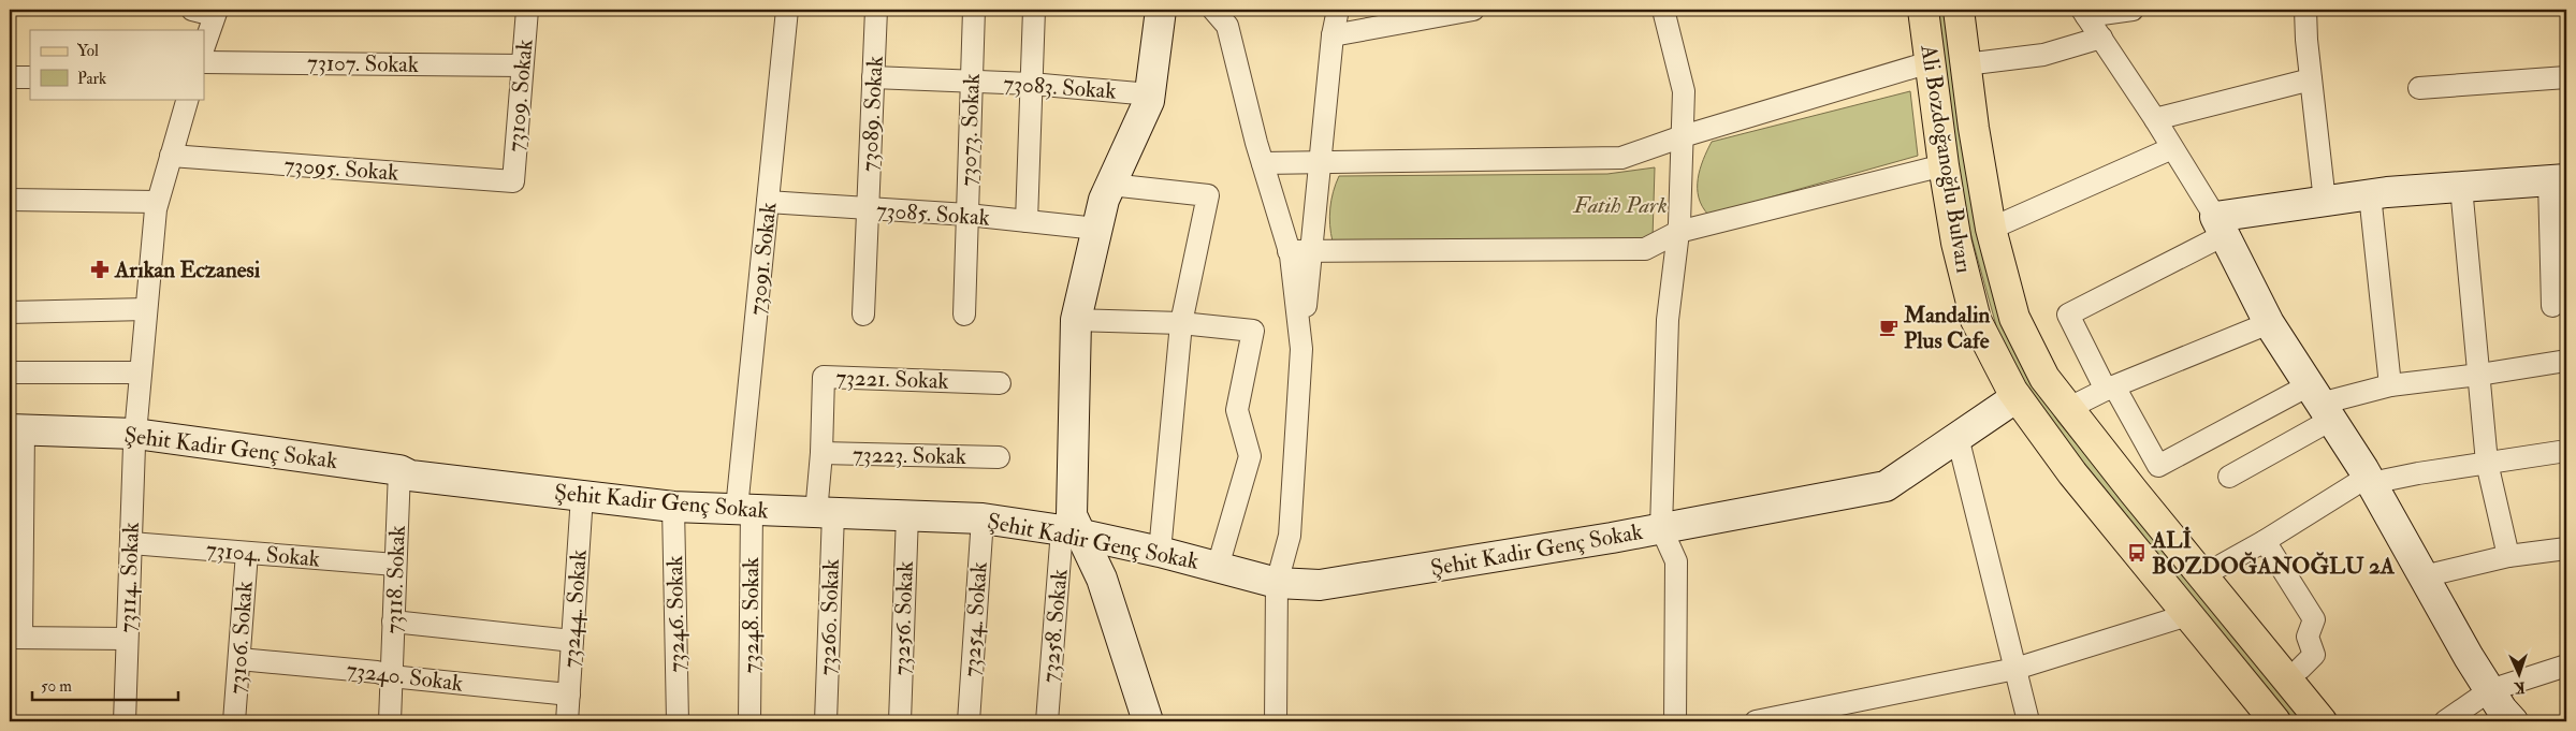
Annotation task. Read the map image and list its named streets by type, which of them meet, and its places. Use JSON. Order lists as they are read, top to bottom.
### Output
{
  "streets": {
    "main road": ["Ali Bozdoğanoğlu Bulvarı", "Şehit Kadir Genç Sokak"],
    "street": [
      "73107. Sokak",
      "73083. Sokak",
      "73109. Sokak",
      "73089. Sokak",
      "73073. Sokak",
      "73095. Sokak",
      "73085. Sokak",
      "73091. Sokak",
      "73221. Sokak",
      "73223. Sokak",
      "73104. Sokak",
      "73114. Sokak",
      "73118. Sokak",
      "73244. Sokak",
      "73246. Sokak",
      "73248. Sokak",
      "73260. Sokak",
      "73256. Sokak",
      "73254. Sokak",
      "73258. Sokak",
      "73106. Sokak",
      "73240. Sokak"
    ]
  },
  "crossings": [
    ["73107. Sokak", "73109. Sokak"],
    ["73083. Sokak", "73089. Sokak"],
    ["73083. Sokak", "73073. Sokak"],
    ["73109. Sokak", "73095. Sokak"],
    ["73089. Sokak", "73085. Sokak"],
    ["73073. Sokak", "73085. Sokak"],
    ["Ali Bozdoğanoğlu Bulvarı", "Şehit Kadir Genç Sokak"],
    ["73085. Sokak", "73091. Sokak"],
    ["73091. Sokak", "Şehit Kadir Genç Sokak"],
    ["73091. Sokak", "73248. Sokak"],
    ["73221. Sokak", "Şehit Kadir Genç Sokak"],
    ["73221. Sokak", "73223. Sokak"],
    ["73221. Sokak", "73260. Sokak"],
    ["Şehit Kadir Genç Sokak", "73114. Sokak"],
    ["Şehit Kadir Genç Sokak", "73118. Sokak"],
    ["Şehit Kadir Genç Sokak", "73244. Sokak"],
    ["Şehit Kadir Genç Sokak", "73246. Sokak"],
    ["Şehit Kadir Genç Sokak", "73248. Sokak"],
    ["Şehit Kadir Genç Sokak", "73260. Sokak"],
    ["Şehit Kadir Genç Sokak", "73256. Sokak"],
    ["Şehit Kadir Genç Sokak", "73254. Sokak"],
    ["Şehit Kadir Genç Sokak", "73258. Sokak"],
    ["73104. Sokak", "73114. Sokak"],
    ["73104. Sokak", "73118. Sokak"],
    ["73104. Sokak", "73106. Sokak"],
    ["73118. Sokak", "73240. Sokak"],
    ["73244. Sokak", "73240. Sokak"],
    ["73106. Sokak", "73240. Sokak"]
  ],
  "parks": ["Fatih Park"],
  "places": {
    "pharmacy": ["Arıkan Eczanesi"],
    "cafe": ["Mandalin Plus Cafe"],
    "bus stop": ["ALİ BOZDOĞANOĞLU 2A"]
  },
  "legend": ["Yol", "Park"],
  "scale_bar": "50 m",
  "north": "bottom"
}
